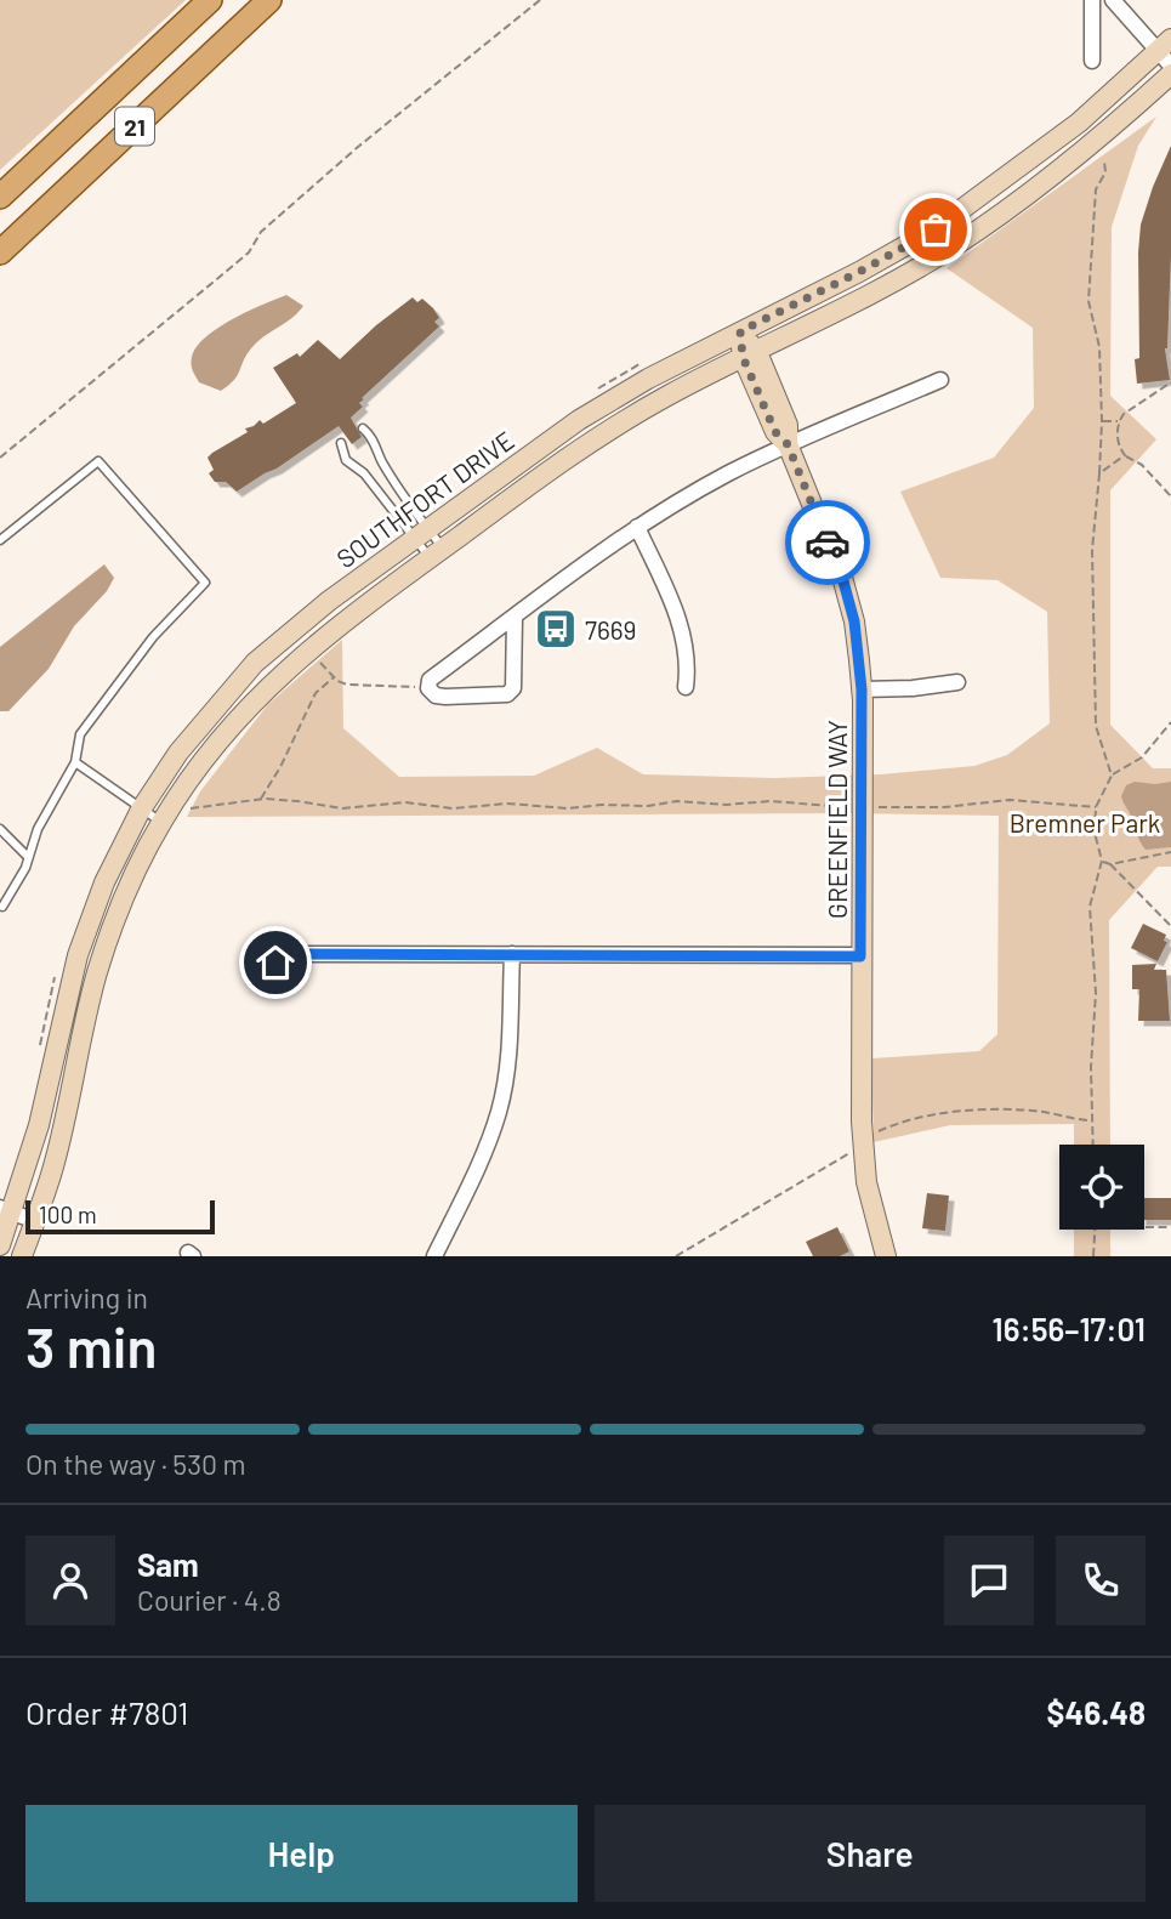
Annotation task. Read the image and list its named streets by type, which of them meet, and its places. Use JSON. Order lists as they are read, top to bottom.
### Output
{
  "streets": {
    "main road": ["21", "SOUTHFORT DRIVE", "GREENFIELD WAY"]
  },
  "crossings": [
    ["SOUTHFORT DRIVE", "GREENFIELD WAY"]
  ],
  "parks": ["Bremner Park"],
  "places": {
    "bus stop": ["7669"]
  },
  "scale_bar": "100 m",
  "page": {
    "scale": "100 m",
    "heading": ["3 min", "Arriving in", "16:56–17:01"],
    "panel": [
      "Sam",
      "Courier · 4.8",
      "Order #7801",
      "$46.48"
    ],
    "bar": "On the way · 530 m",
    "buttons": ["Help", "Share"]
  }
}
